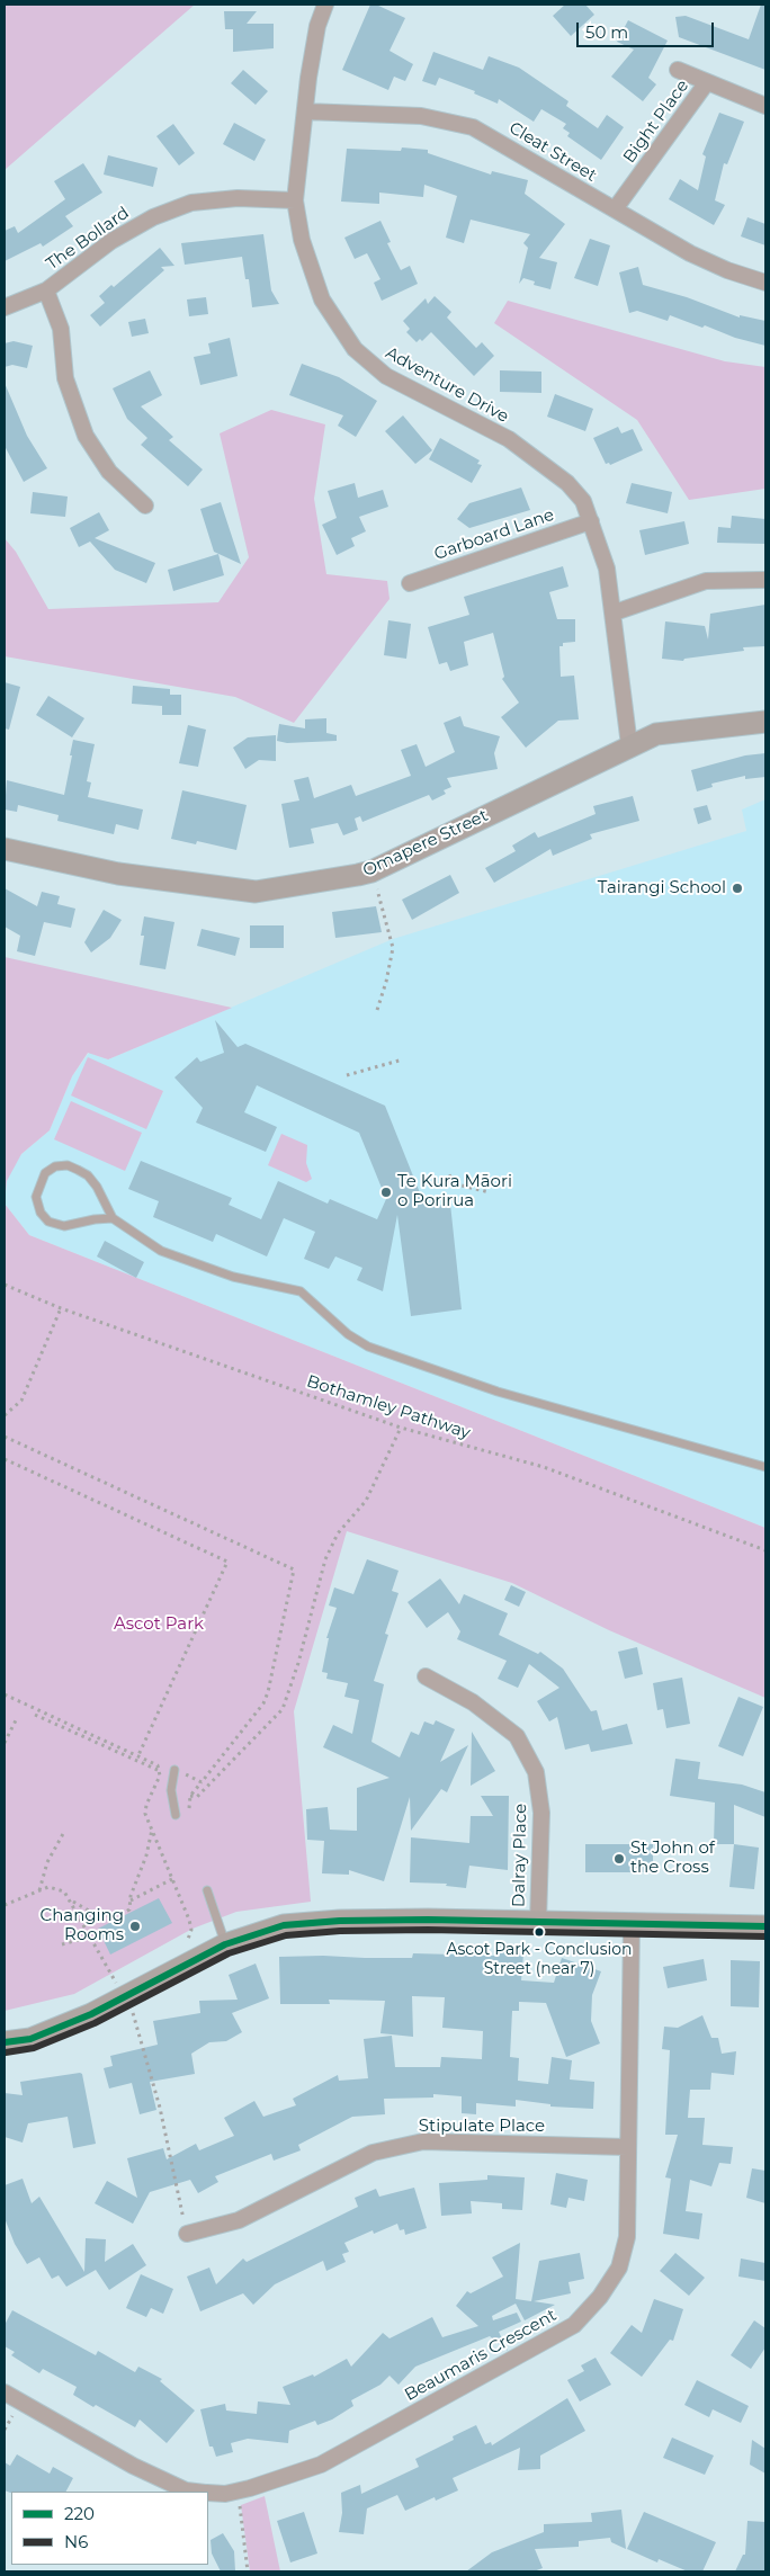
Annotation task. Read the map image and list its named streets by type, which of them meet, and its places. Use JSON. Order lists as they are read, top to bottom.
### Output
{
  "streets": {
    "main road": ["Omapere Street"],
    "street": [
      "Bight Place",
      "Cleat Street",
      "The Bollard",
      "Adventure Drive",
      "Garboard Lane",
      "Dalray Place",
      "Stipulate Place",
      "Beaumaris Crescent"
    ],
    "path": ["Bothamley Pathway"]
  },
  "crossings": [
    ["Bight Place", "Cleat Street"],
    ["Cleat Street", "Adventure Drive"],
    ["The Bollard", "Adventure Drive"],
    ["Adventure Drive", "Garboard Lane"],
    ["Adventure Drive", "Omapere Street"],
    ["Stipulate Place", "Beaumaris Crescent"]
  ],
  "parks": ["Ascot Park"],
  "places": [
    "Tairangi School",
    "Te Kura Māori o Porirua",
    "St John of the Cross",
    "Changing Rooms",
    "Ascot Park - Conclusion Street (near 7)"
  ],
  "lines": ["transit line 220", "transit line N6"],
  "legend": ["220", "N6"],
  "scale_bar": "50 m"
}
